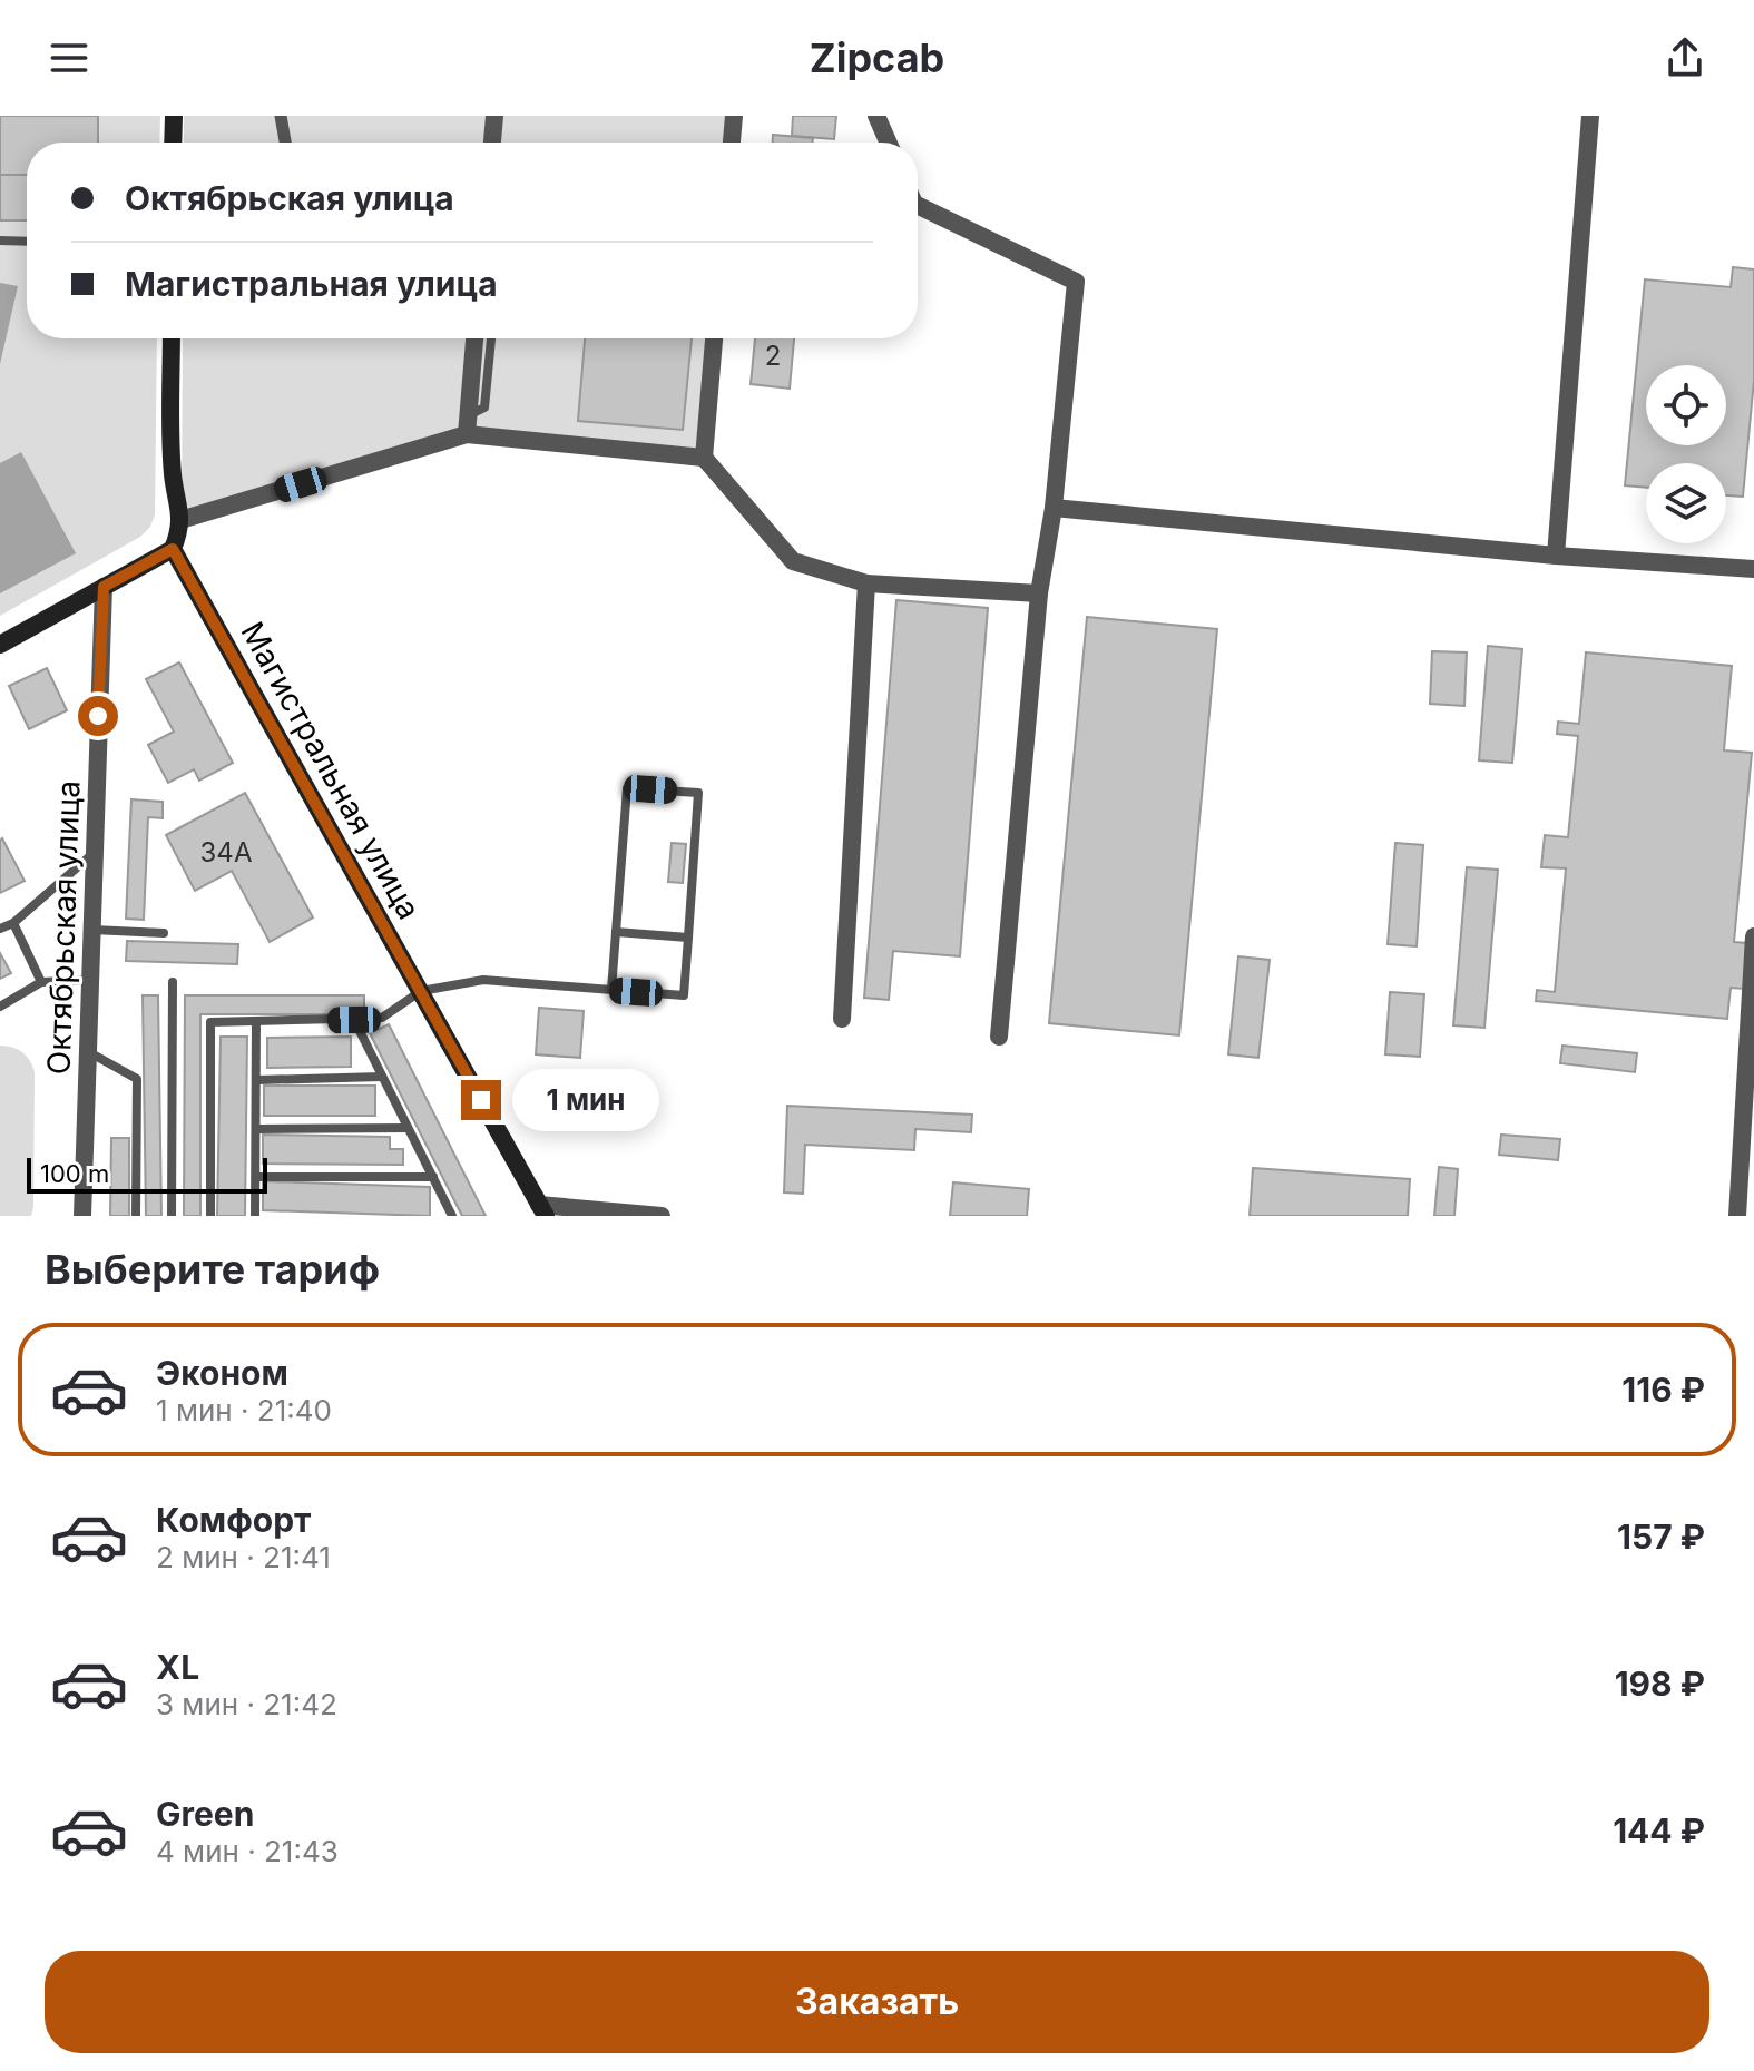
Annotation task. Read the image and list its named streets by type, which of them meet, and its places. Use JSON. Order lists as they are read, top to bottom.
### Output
{
  "streets": {
    "main road": ["Магистральная улица"],
    "street": ["Октябрьская улица"]
  },
  "house_numbers": ["2", "34А"],
  "scale_bar": "100 m",
  "page": {
    "header": "Zipcab",
    "banner": ["Октябрьская улица", "Магистральная улица"],
    "bubble": "1 мин",
    "scale": "100 m",
    "heading": "Выберите тариф",
    "list": [
      {
        "name": "Эконом",
        "note": "1 мин · 21:40",
        "value": "116 ₽"
      },
      {
        "name": "Комфорт",
        "note": "2 мин · 21:41",
        "value": "157 ₽"
      },
      {
        "name": "XL",
        "note": "3 мин · 21:42",
        "value": "198 ₽"
      },
      {
        "name": "Green",
        "note": "4 мин · 21:43",
        "value": "144 ₽"
      }
    ],
    "buttons": "Заказать"
  }
}
